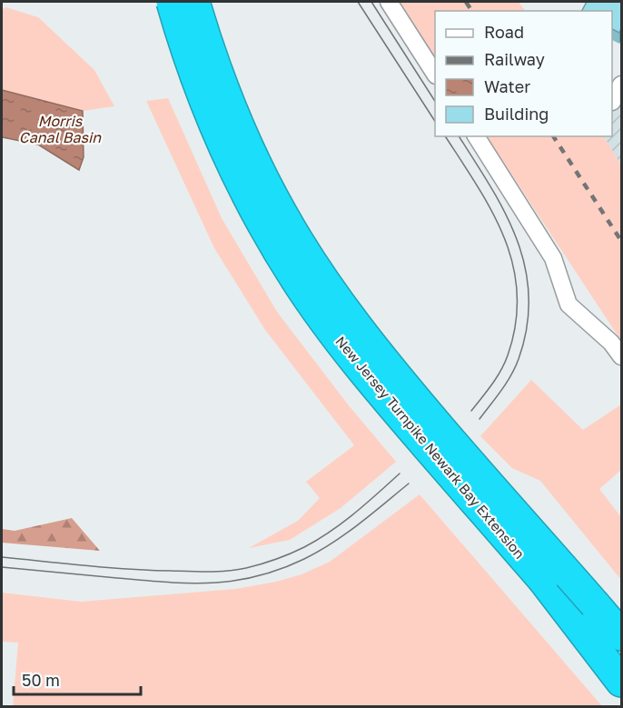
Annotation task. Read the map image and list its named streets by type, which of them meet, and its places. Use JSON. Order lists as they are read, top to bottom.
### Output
{
  "streets": {
    "highway": ["New Jersey Turnpike Newark Bay Extension"]
  },
  "water": ["Morris Canal Basin"],
  "legend": [
    "Road",
    "Railway",
    "Water",
    "Building"
  ],
  "scale_bar": "50 m"
}
